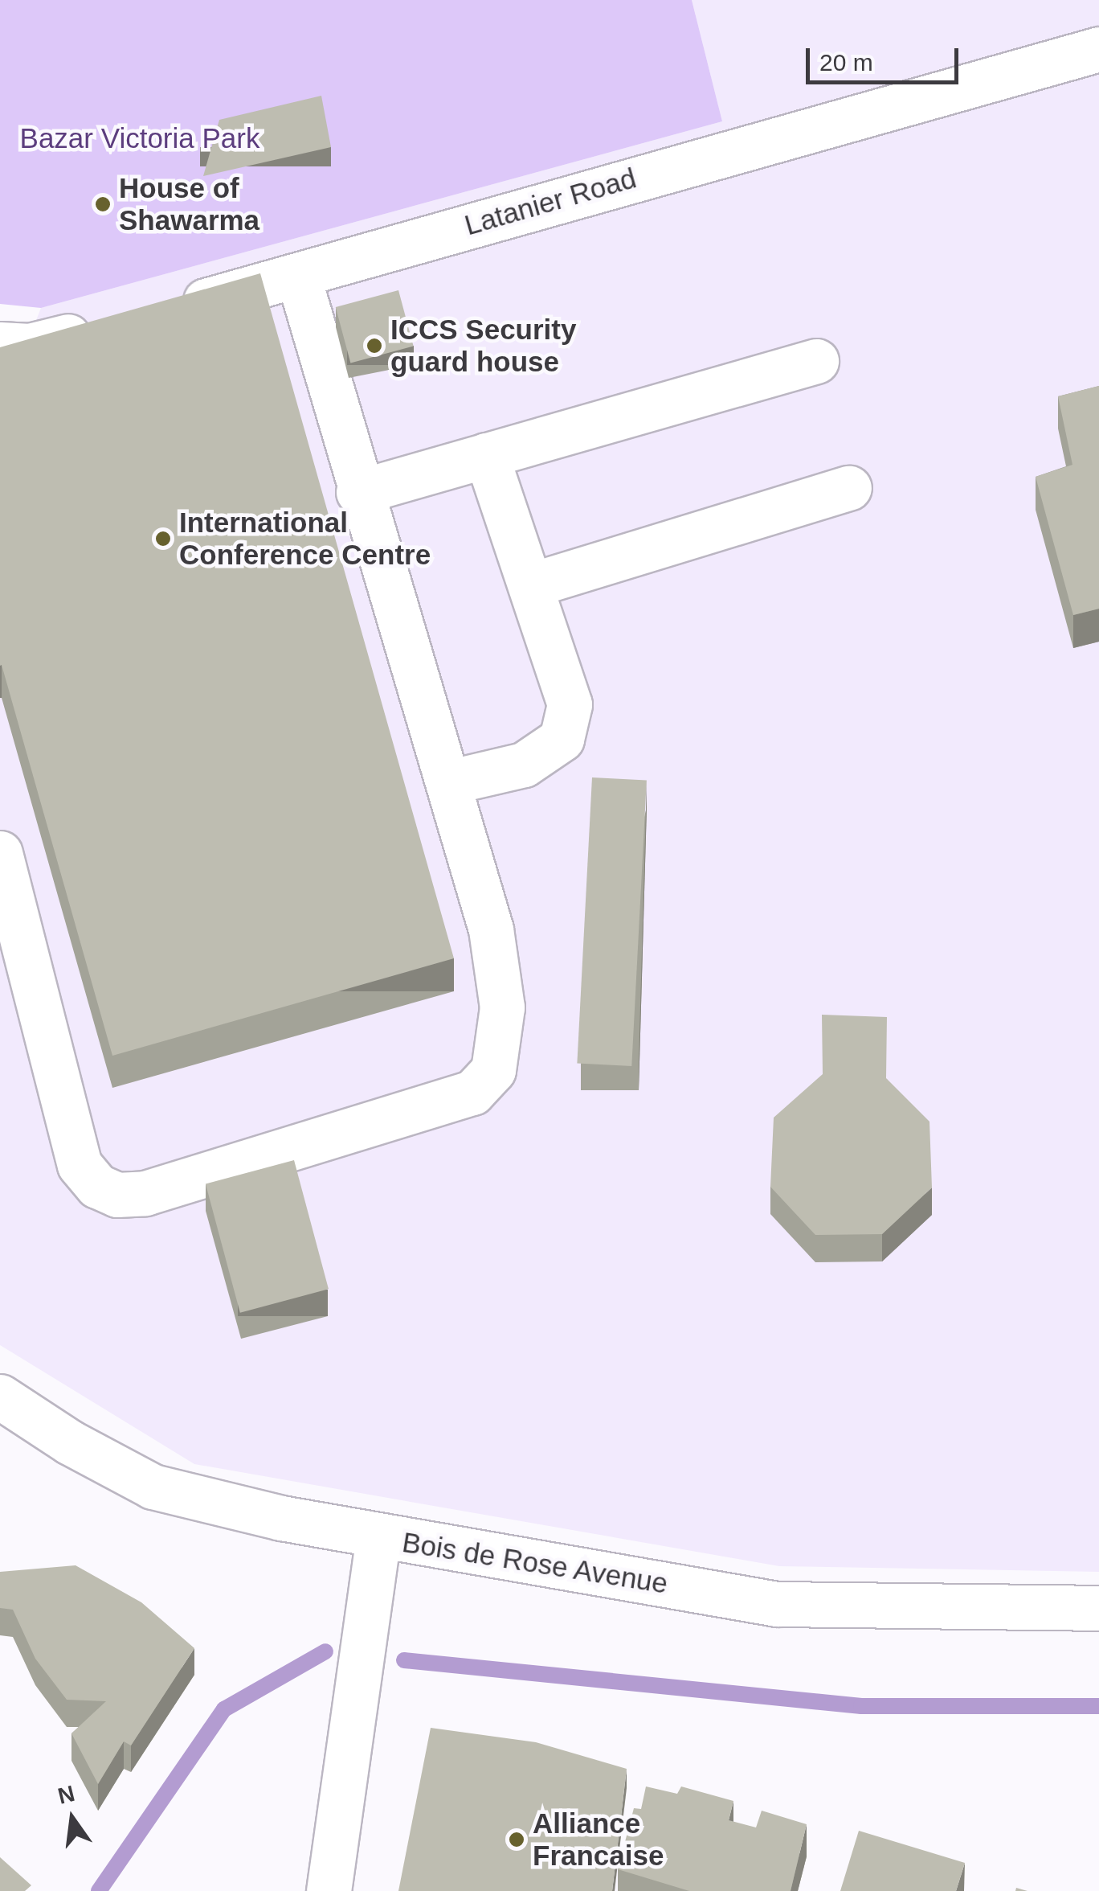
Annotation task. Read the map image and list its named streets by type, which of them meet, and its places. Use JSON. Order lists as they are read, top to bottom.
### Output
{
  "streets": {
    "main road": ["Latanier Road", "Bois de Rose Avenue"]
  },
  "parks": ["Bazar Victoria Park"],
  "places": [
    "House of Shawarma",
    "ICCS Security guard house",
    "International Conference Centre",
    "Alliance Francaise"
  ],
  "scale_bar": "20 m",
  "north": "top"
}
